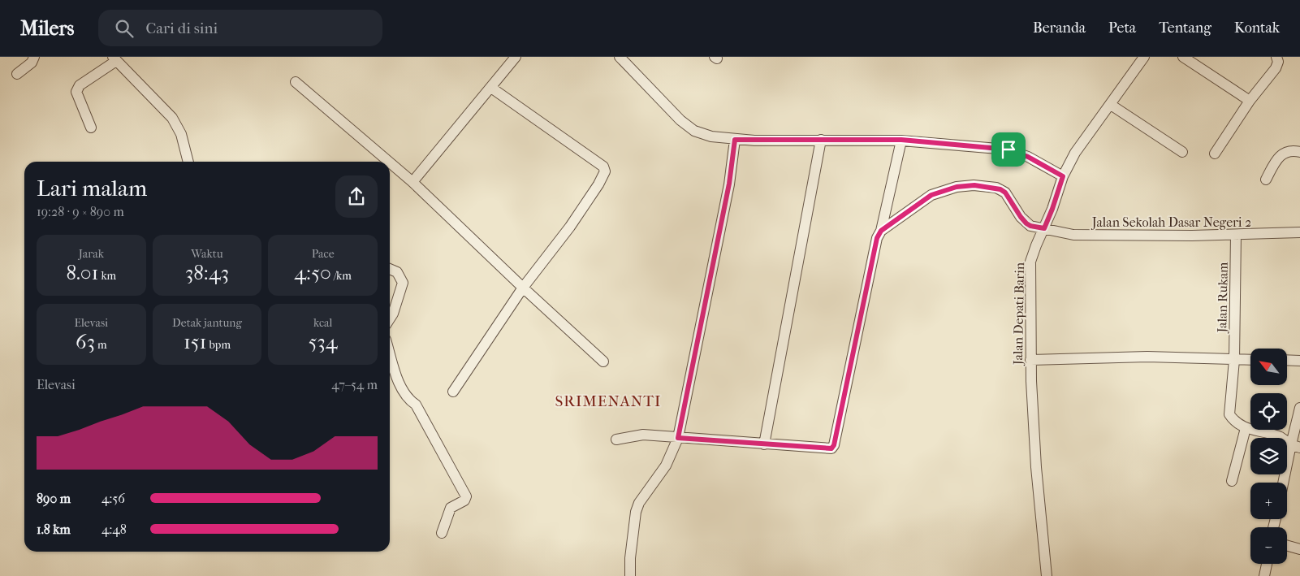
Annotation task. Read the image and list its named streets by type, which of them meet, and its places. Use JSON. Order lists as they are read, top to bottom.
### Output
{
  "streets": {
    "street": ["Jalan Sekolah Dasar Negeri 2", "Jalan Rukam", "Jalan Depati Barin"]
  },
  "crossings": [
    ["Jalan Sekolah Dasar Negeri 2", "Jalan Rukam"],
    ["Jalan Sekolah Dasar Negeri 2", "Jalan Depati Barin"]
  ],
  "districts": ["SRIMENANTI"],
  "north": "top left",
  "page": {
    "header": "Milers",
    "search": "Cari di sini",
    "nav": [
      "Beranda",
      "Peta",
      "Tentang",
      "Kontak"
    ],
    "heading": ["Lari malam", "19:28 · 9 × 890 m"],
    "stats": [
      ["Jarak", "8.01 km"],
      ["Waktu", "38:43"],
      ["Pace", "4:50 /km"],
      ["Elevasi", "63 m"],
      ["Detak jantung", "151 bpm"],
      ["kcal", "534"]
    ],
    "map_buttons": ["+", "−"],
    "chart": ["Elevasi", "47–54 m"],
    "list": [
      {
        "name": "890 m",
        "note": "4:56"
      },
      {
        "name": "1.8 km",
        "note": "4:48"
      }
    ]
  }
}
